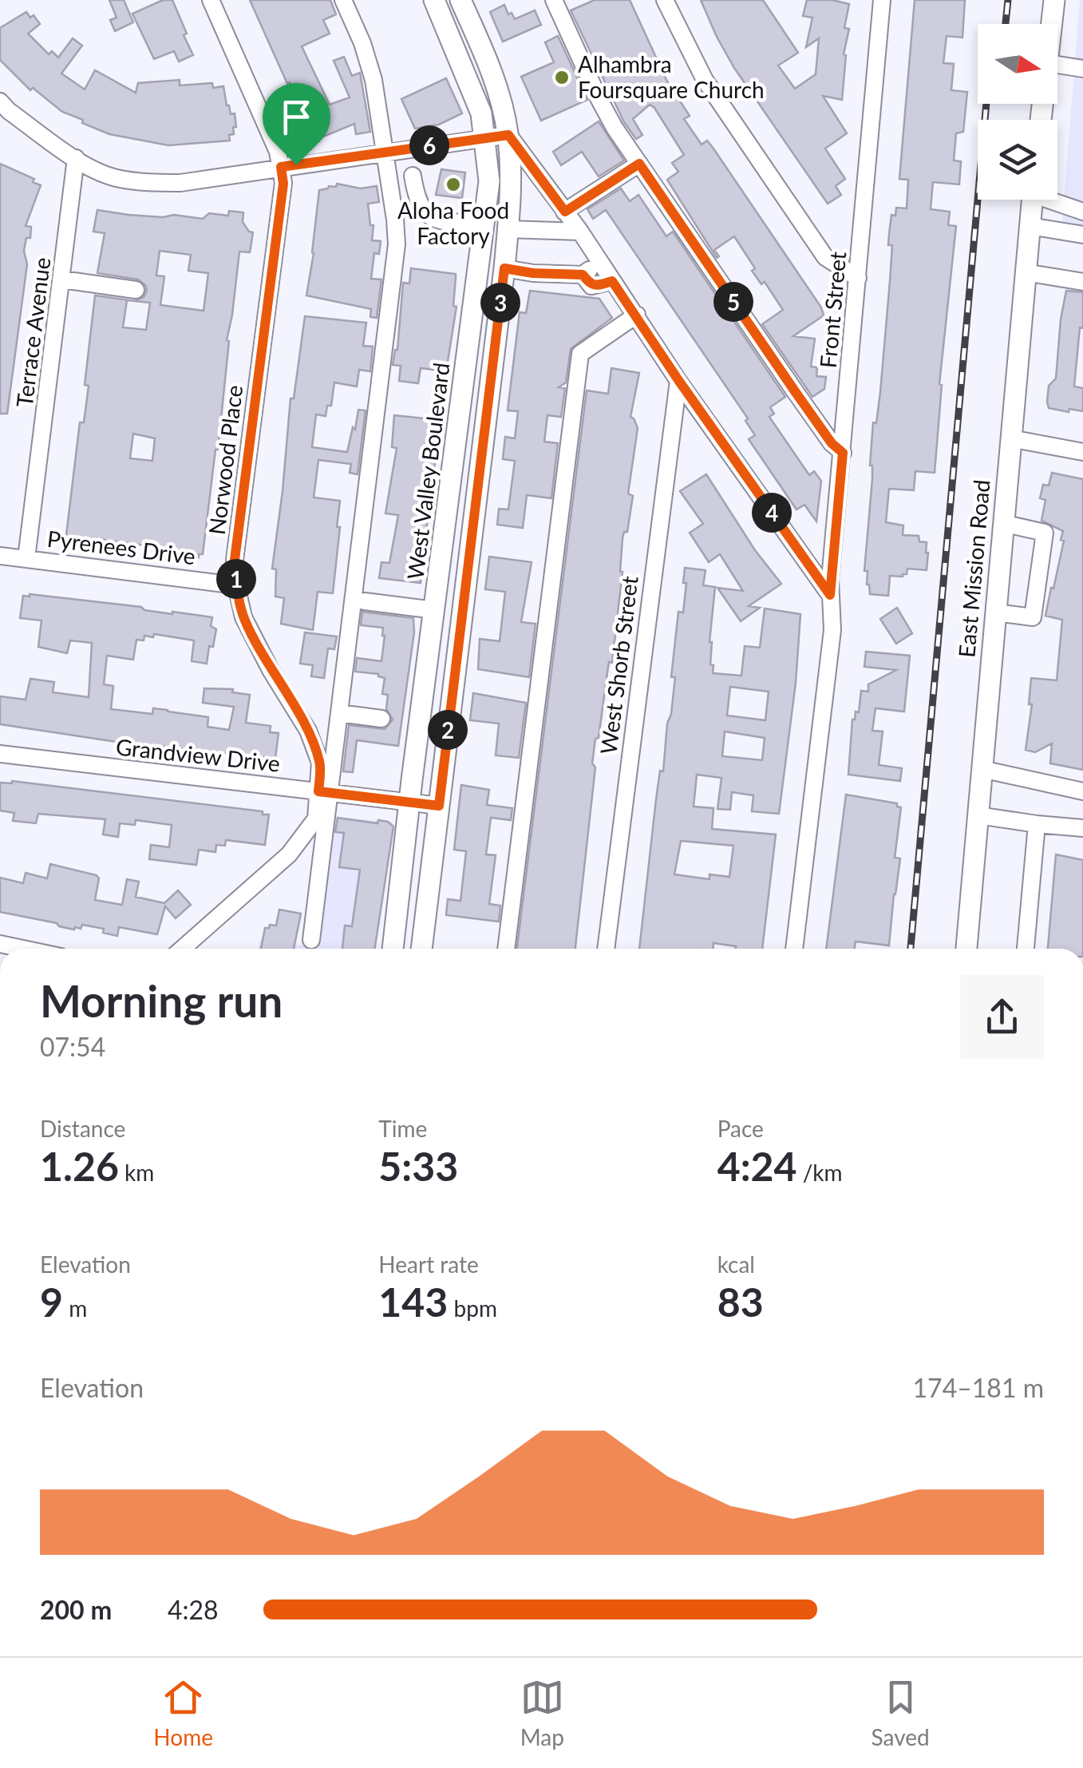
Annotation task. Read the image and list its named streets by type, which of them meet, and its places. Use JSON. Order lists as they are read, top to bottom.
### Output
{
  "streets": {
    "main road": ["West Valley Boulevard", "East Mission Road"],
    "street": [
      "Front Street",
      "Terrace Avenue",
      "Norwood Place",
      "Pyrenees Drive",
      "West Shorb Street",
      "Grandview Drive"
    ]
  },
  "crossings": [
    ["Terrace Avenue", "Pyrenees Drive"],
    ["Norwood Place", "Pyrenees Drive"],
    ["Norwood Place", "Grandview Drive"],
    ["West Valley Boulevard", "Grandview Drive"]
  ],
  "places": ["Alhambra Foursquare Church", "Aloha Food Factory"],
  "north": "right",
  "page": {
    "pins": [
      "6",
      "5",
      "3",
      "4",
      "1",
      "2"
    ],
    "heading": ["Morning run", "07:54"],
    "stats": [
      ["Distance", "1.26 km"],
      ["Time", "5:33"],
      ["Pace", "4:24 /km"],
      ["Elevation", "9 m"],
      ["Heart rate", "143 bpm"],
      ["kcal", "83"]
    ],
    "chart": ["Elevation", "174–181 m"],
    "list": [
      {
        "name": "200 m",
        "note": "4:28"
      }
    ],
    "tabs": ["Home", "Map", "Saved"]
  }
}
